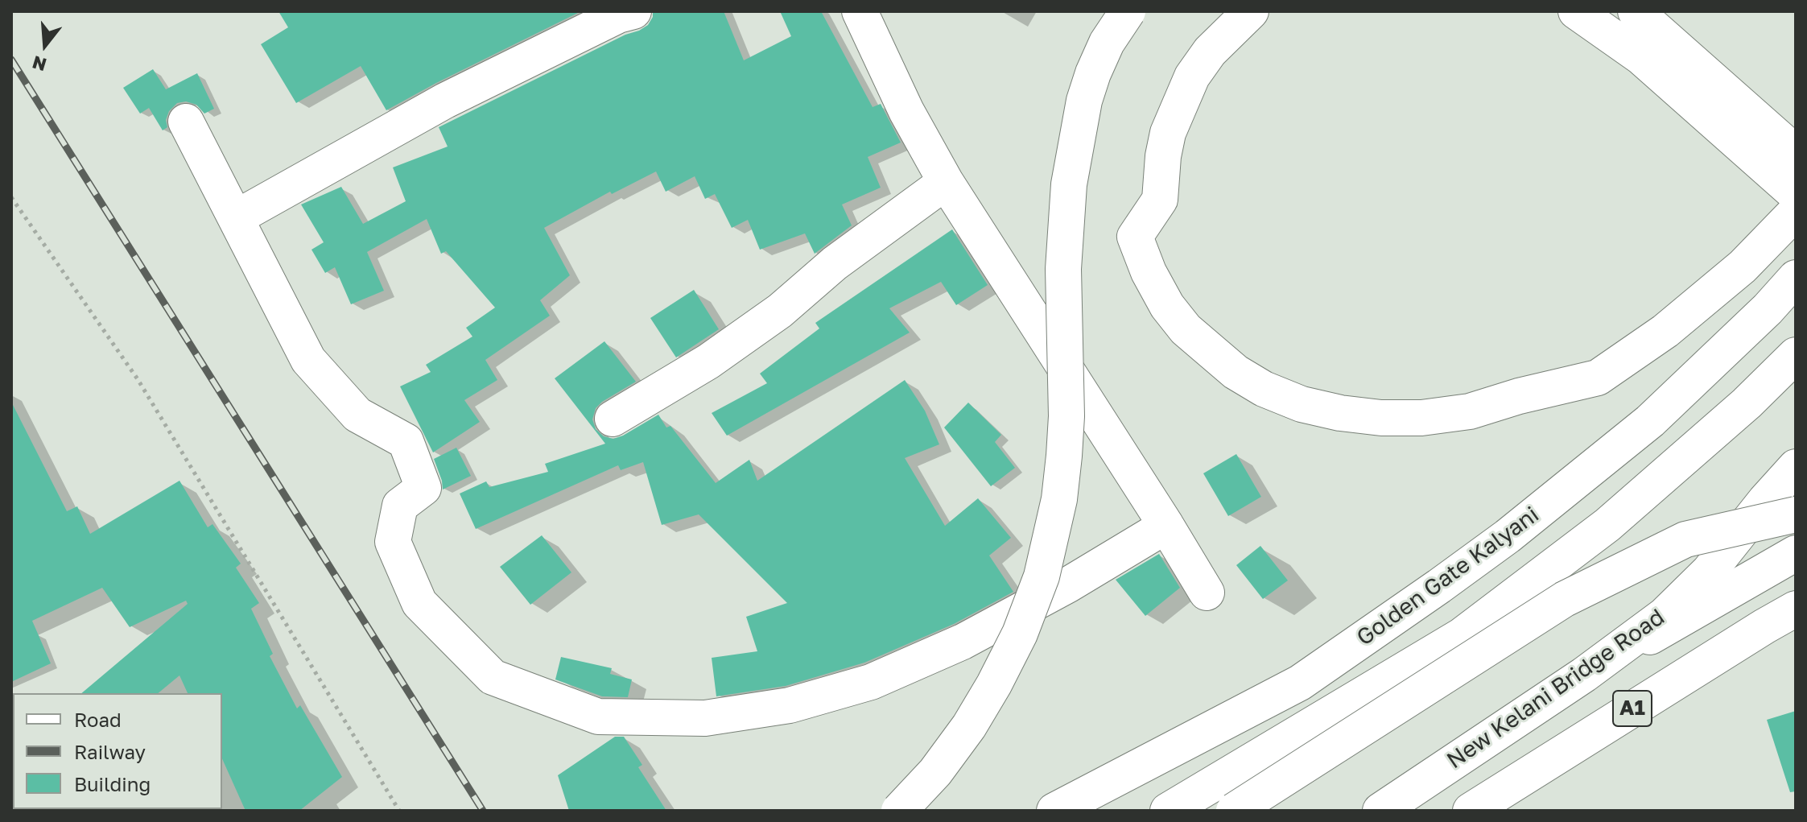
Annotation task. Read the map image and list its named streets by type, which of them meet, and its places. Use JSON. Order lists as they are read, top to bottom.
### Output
{
  "streets": {
    "main road": ["Golden Gate Kalyani", "New Kelani Bridge Road", "A1"]
  },
  "legend": ["Road", "Railway", "Building"],
  "north": "bottom"
}
